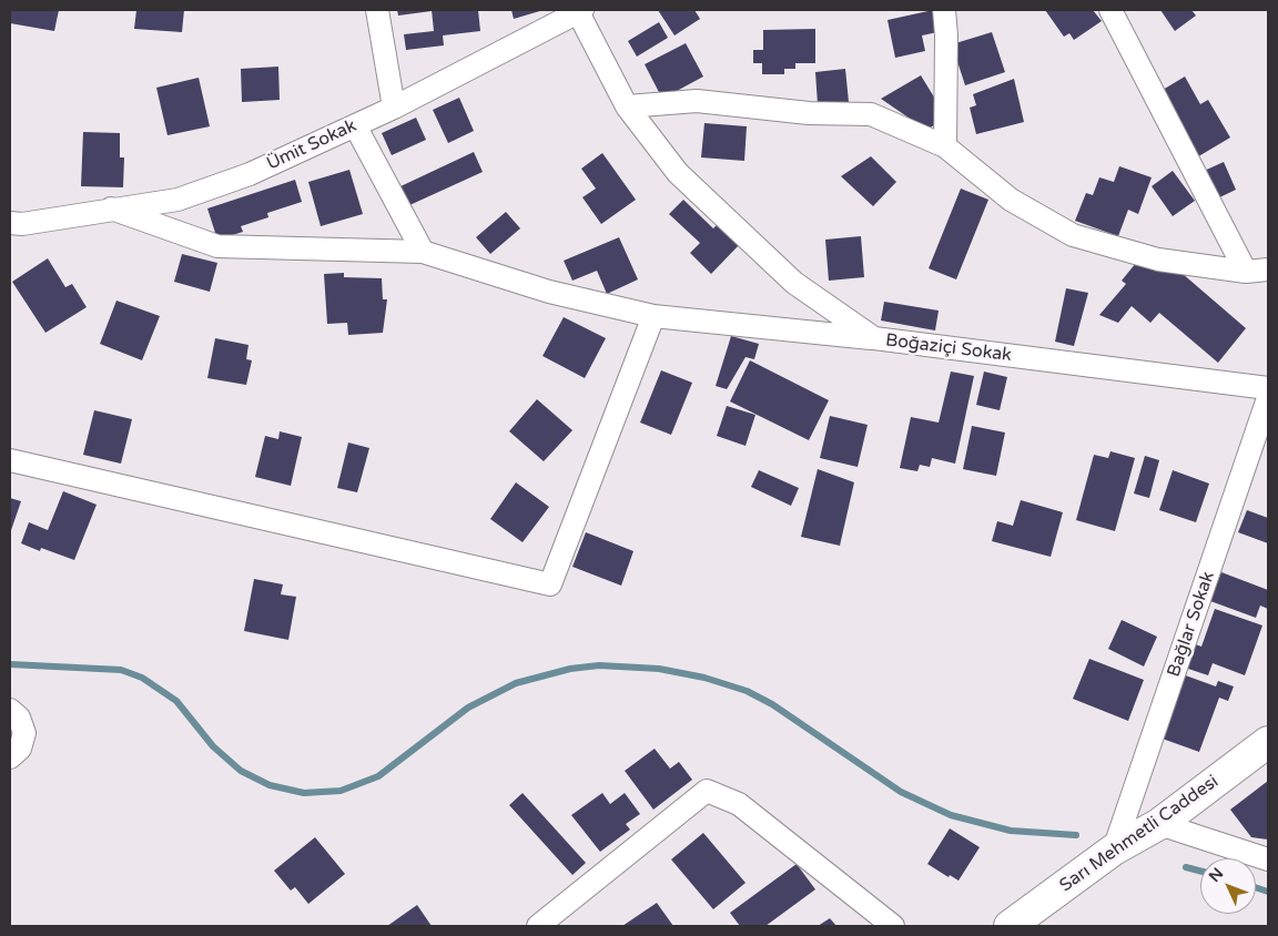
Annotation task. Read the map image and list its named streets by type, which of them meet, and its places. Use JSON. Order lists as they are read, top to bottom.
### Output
{
  "streets": {
    "street": [
      "Ümit Sokak",
      "Boğaziçi Sokak",
      "Bağlar Sokak",
      "Sarı Mehmetli Caddesi"
    ]
  },
  "crossings": [
    ["Ümit Sokak", "Boğaziçi Sokak"],
    ["Bağlar Sokak", "Sarı Mehmetli Caddesi"]
  ],
  "north": "top left"
}
